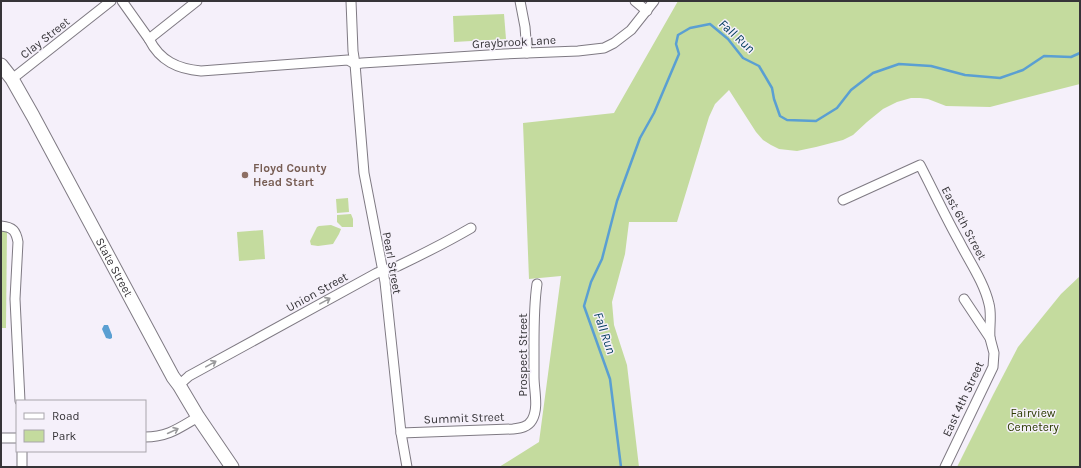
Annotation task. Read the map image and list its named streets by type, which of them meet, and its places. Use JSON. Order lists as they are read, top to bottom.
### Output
{
  "streets": {
    "main road": ["State Street"],
    "street": [
      "Clay Street",
      "Graybrook Lane",
      "East 6th Street",
      "Pearl Street",
      "Union Street",
      "Prospect Street",
      "East 4th Street",
      "Summit Street"
    ]
  },
  "crossings": [
    ["Clay Street", "State Street"],
    ["Graybrook Lane", "Pearl Street"],
    ["East 6th Street", "East 4th Street"],
    ["Pearl Street", "Union Street"],
    ["Pearl Street", "Summit Street"],
    ["State Street", "Union Street"],
    ["Prospect Street", "Summit Street"]
  ],
  "one_way": ["Union Street"],
  "water": ["Fall Run"],
  "parks": ["Fairview Cemetery"],
  "places": ["Floyd County Head Start"],
  "legend": ["Road", "Park"]
}
